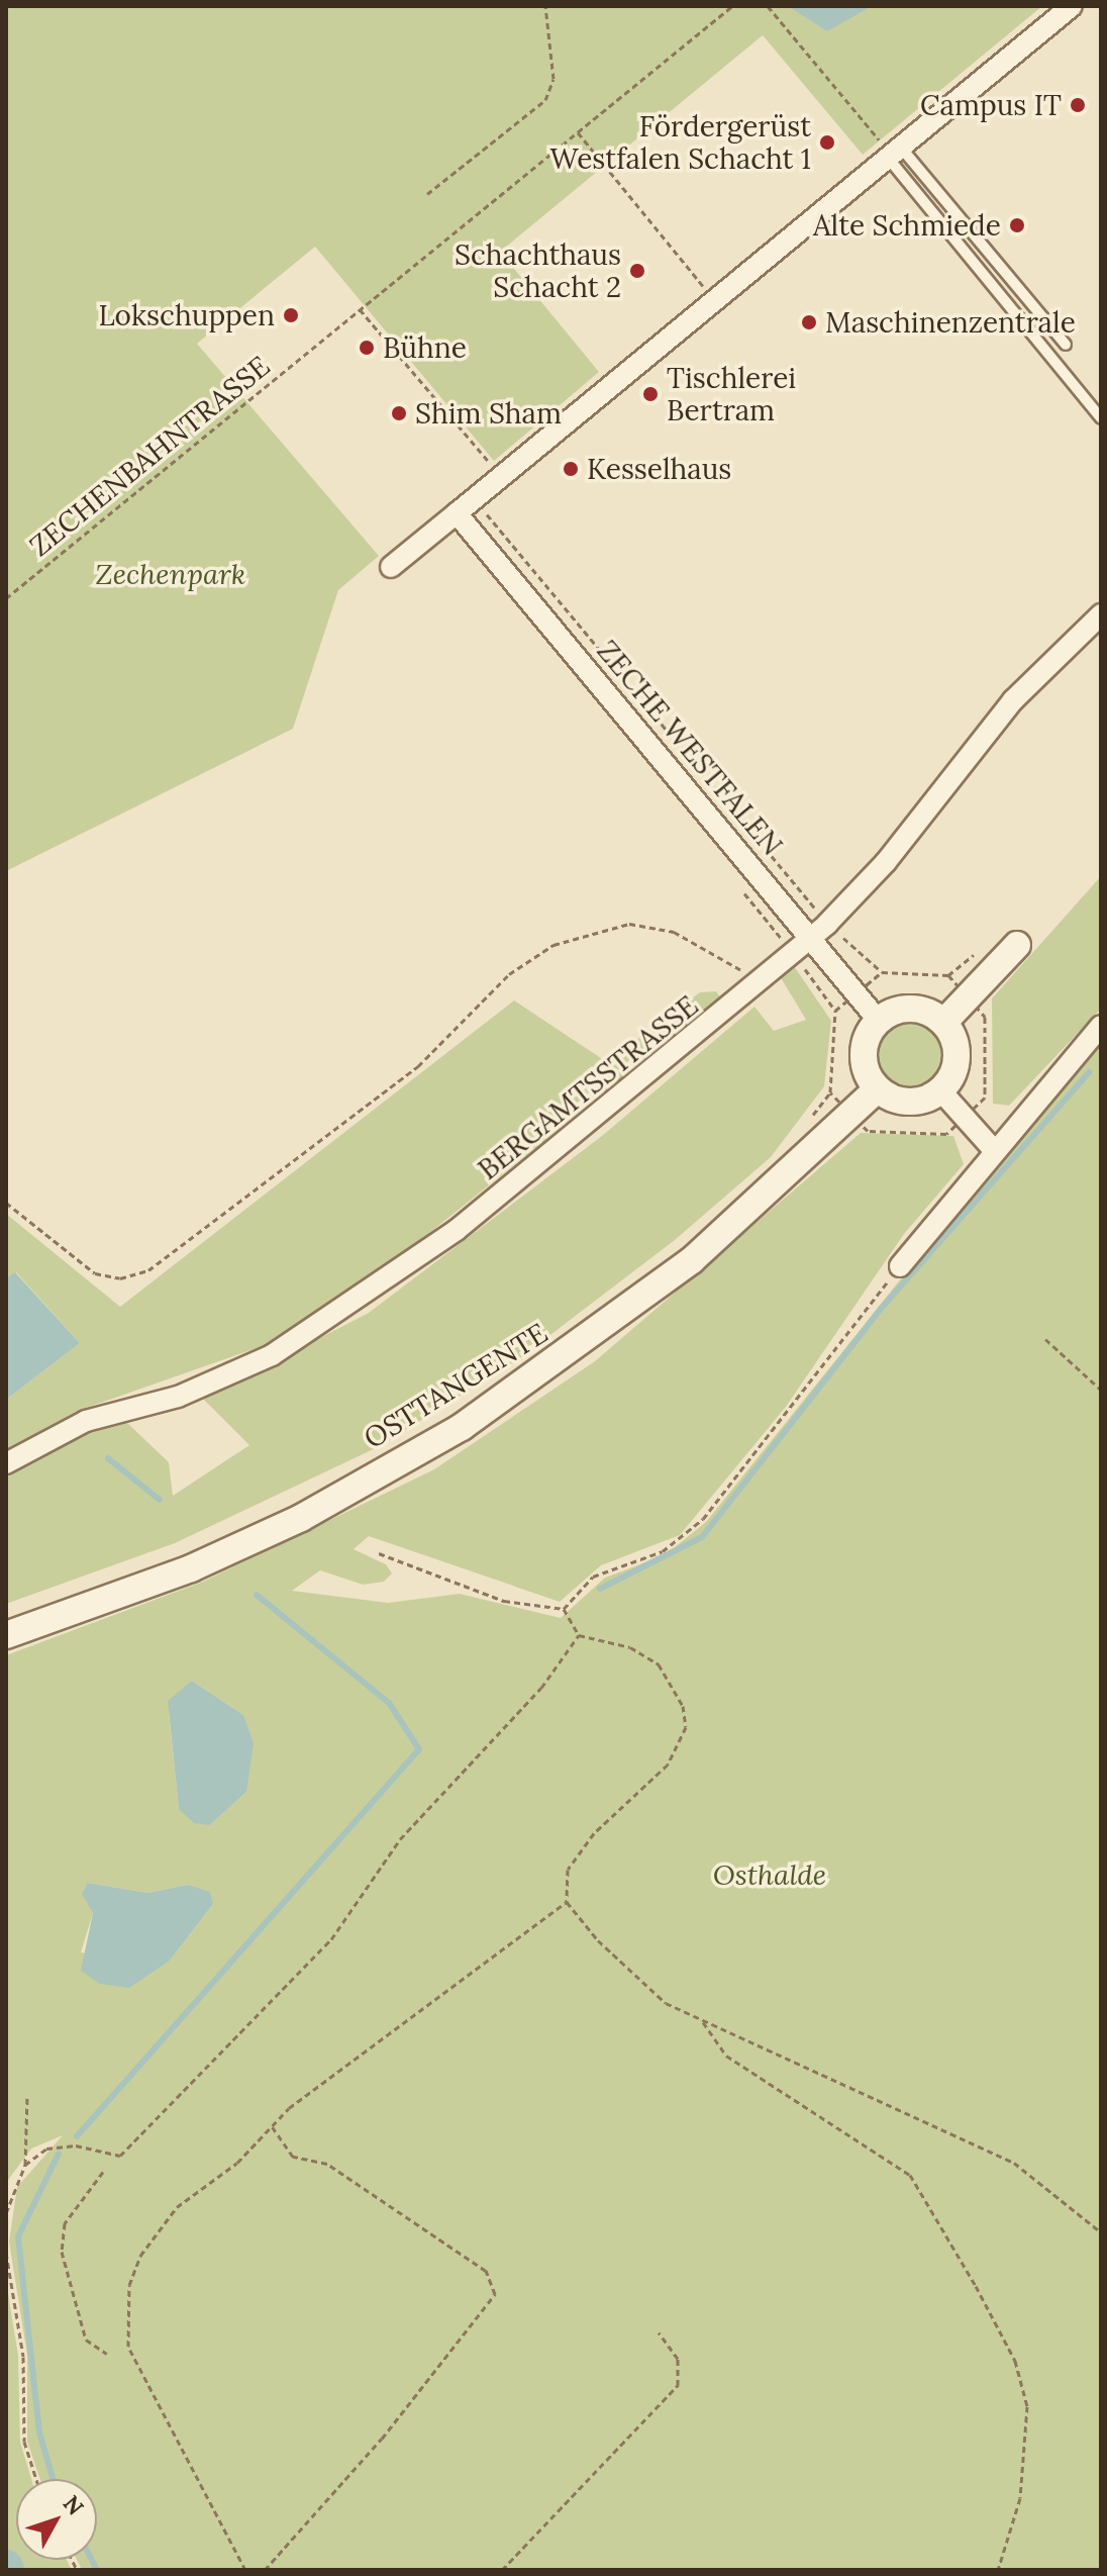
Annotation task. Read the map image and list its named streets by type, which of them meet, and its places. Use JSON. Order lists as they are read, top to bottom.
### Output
{
  "streets": {
    "street": ["ZECHE WESTFALEN", "BERGAMTSSTRASSE", "OSTTANGENTE"],
    "path": ["ZECHENBAHNTRASSE"]
  },
  "crossings": [
    ["ZECHE WESTFALEN", "BERGAMTSSTRASSE"],
    ["ZECHE WESTFALEN", "OSTTANGENTE"]
  ],
  "parks": ["Zechenpark", "Osthalde"],
  "places": [
    "Campus IT",
    "Fördergerüst Westfalen Schacht 1",
    "Alte Schmiede",
    "Schachthaus Schacht 2",
    "Lokschuppen",
    "Maschinenzentrale",
    "Bühne",
    "Tischlerei Bertram",
    "Shim Sham",
    "Kesselhaus"
  ],
  "north": "top right"
}
